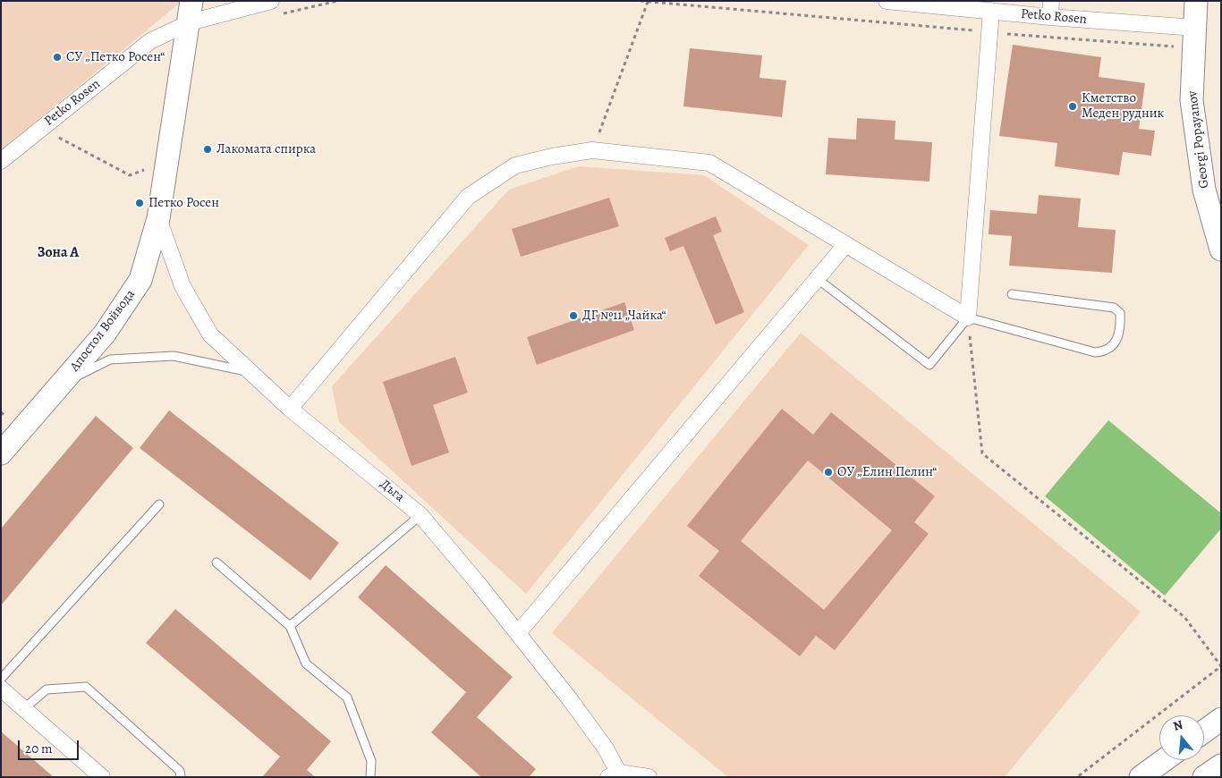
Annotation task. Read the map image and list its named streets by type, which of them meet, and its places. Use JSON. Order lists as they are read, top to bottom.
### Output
{
  "streets": {
    "street": [
      "Petko Rosen",
      "Georgi Popayanov",
      "Апостол Войвода",
      "Дъга"
    ]
  },
  "crossings": [
    ["Petko Rosen", "Georgi Popayanov"],
    ["Petko Rosen", "Апостол Войвода"],
    ["Апостол Войвода", "Дъга"]
  ],
  "districts": ["Зона А"],
  "places": [
    "СУ „Петко Росен“",
    "Кметство Меден рудник",
    "Лакомата спирка",
    "Петко Росен",
    "ДГ №11 „Чайка“",
    "ОУ „Елин Пелин“"
  ],
  "scale_bar": "20 m",
  "north": "top"
}
